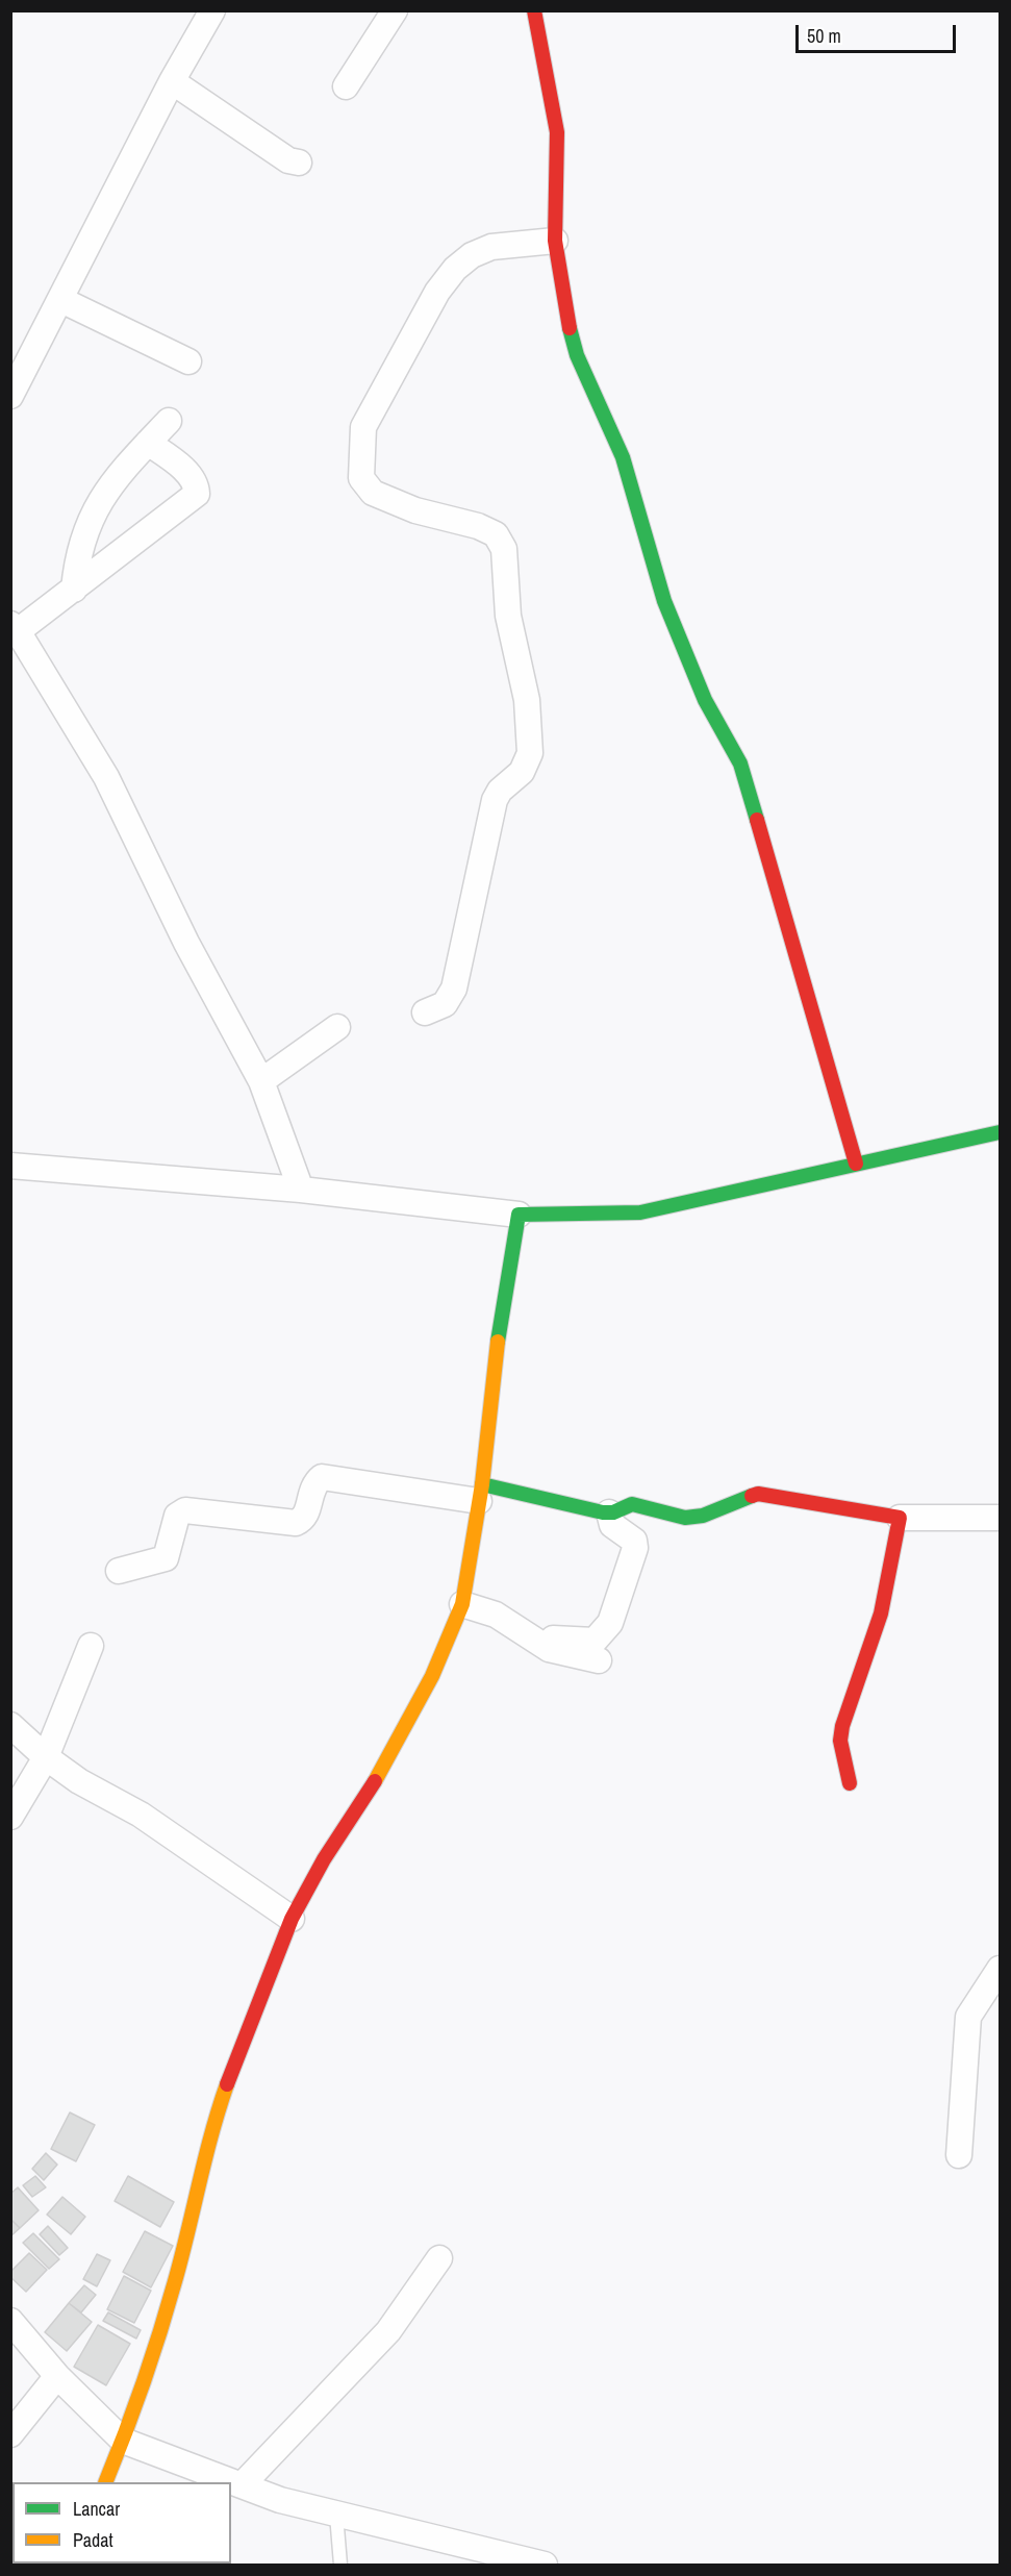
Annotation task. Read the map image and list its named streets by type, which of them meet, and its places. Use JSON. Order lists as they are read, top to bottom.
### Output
{
  "legend": ["Lancar", "Padat"],
  "scale_bar": "50 m"
}
